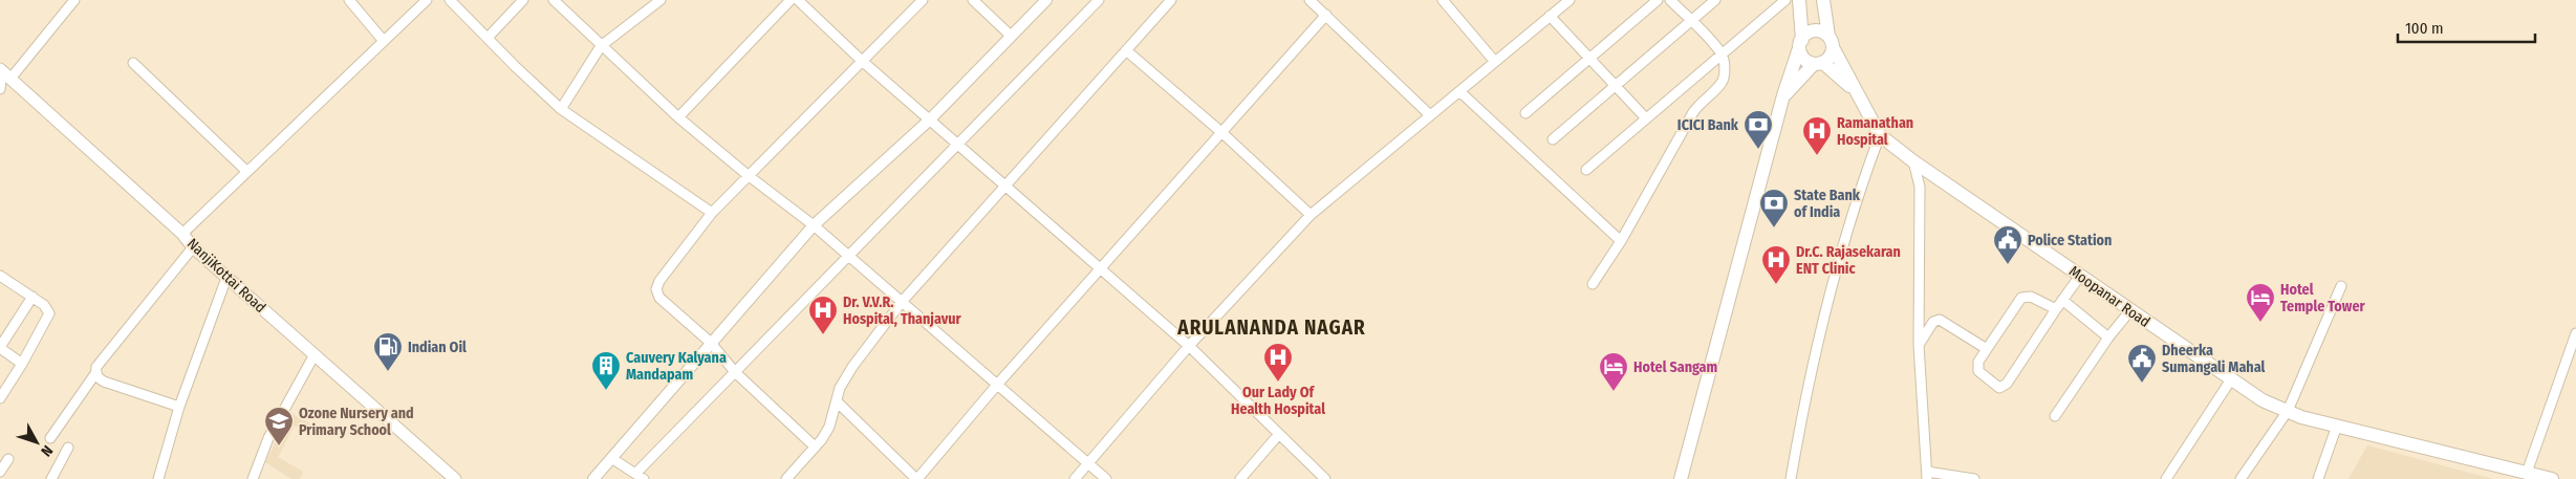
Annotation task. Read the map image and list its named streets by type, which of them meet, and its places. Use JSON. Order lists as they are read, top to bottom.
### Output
{
  "streets": {
    "main road": ["NanjiKottai Road", "Moopanar Road"]
  },
  "districts": ["ARULANANDA NAGAR"],
  "places": {
    "bank": ["ICICI Bank", "State Bank of India"],
    "hospital": [
      "Ramanathan Hospital",
      "Dr.C. Rajasekaran ENT Clinic",
      "Dr. V.V.R. Hospital, Thanjavur",
      "Our Lady Of Health Hospital"
    ],
    "public building": ["Police Station", "Dheerka Sumangali Mahal"],
    "hotel": ["Hotel Temple Tower", "Hotel Sangam"],
    "fuel station": ["Indian Oil"],
    "building": ["Cauvery Kalyana Mandapam"],
    "school or university": ["Ozone Nursery and Primary School"]
  },
  "scale_bar": "100 m",
  "north": "bottom right"
}
